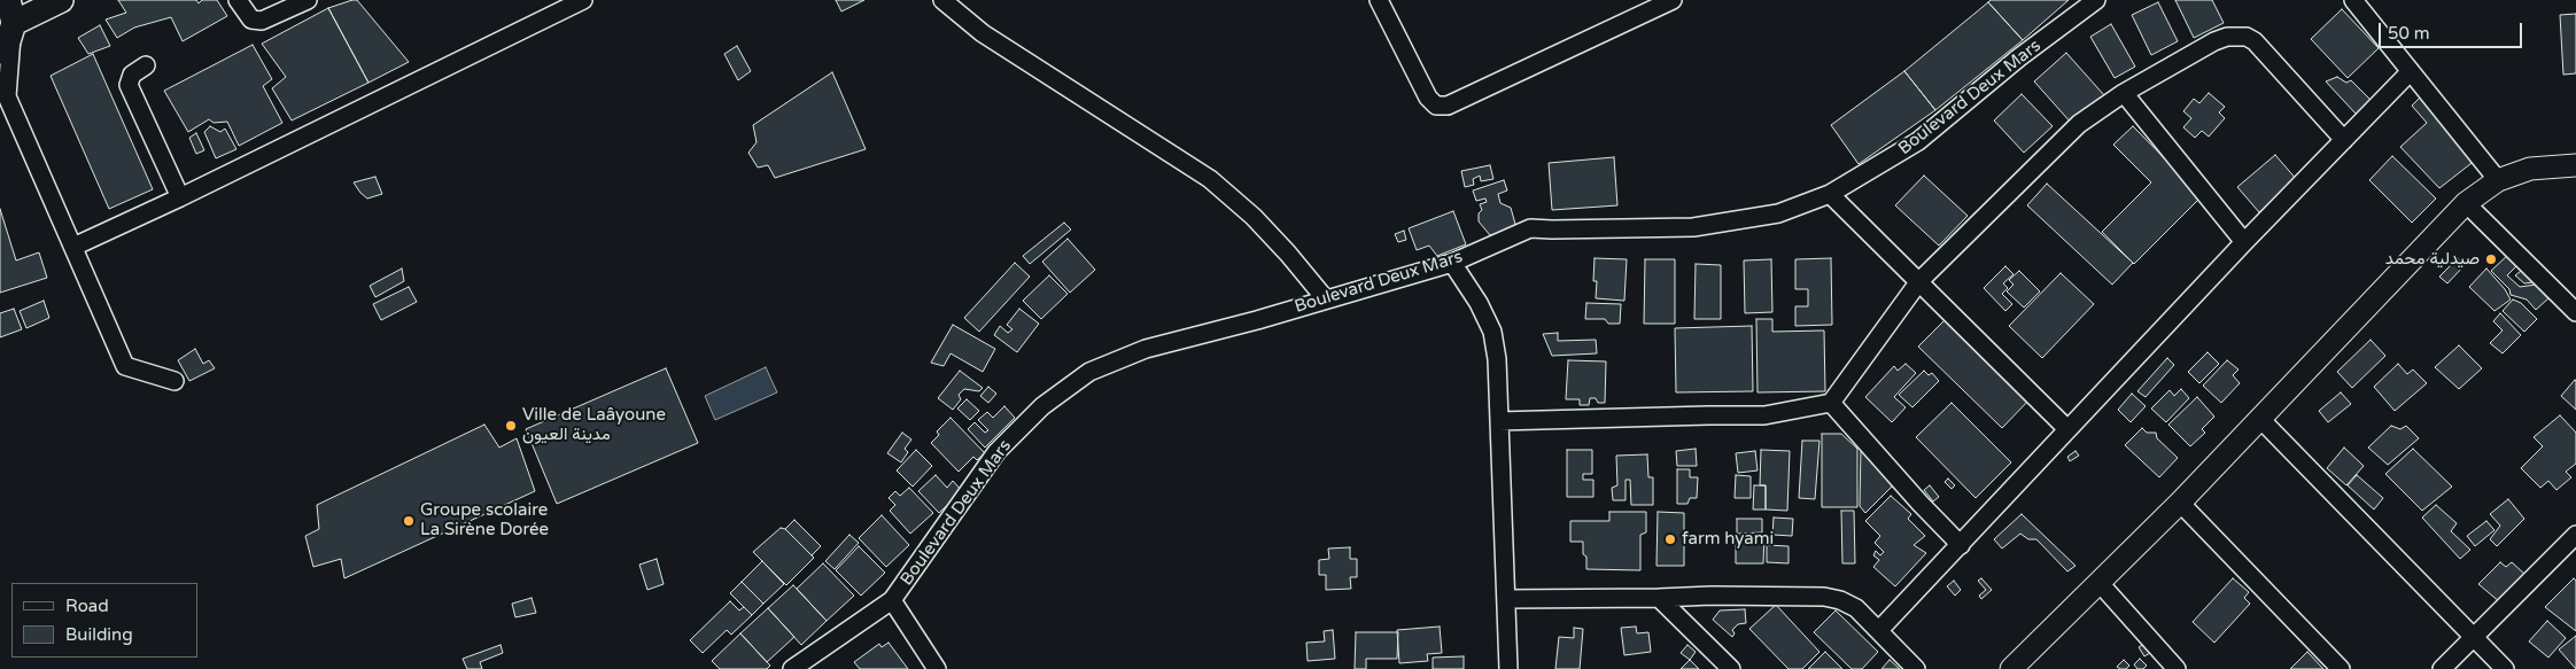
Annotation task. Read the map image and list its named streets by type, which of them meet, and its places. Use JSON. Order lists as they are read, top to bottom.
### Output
{
  "streets": {
    "street": ["Boulevard Deux Mars"]
  },
  "places": [
    "صيدلية محمد",
    "Ville de Laâyoune مدينة العيون",
    "Groupe scolaire La Sirène Dorée",
    "farm hyami"
  ],
  "legend": ["Road", "Building"],
  "scale_bar": "50 m"
}
